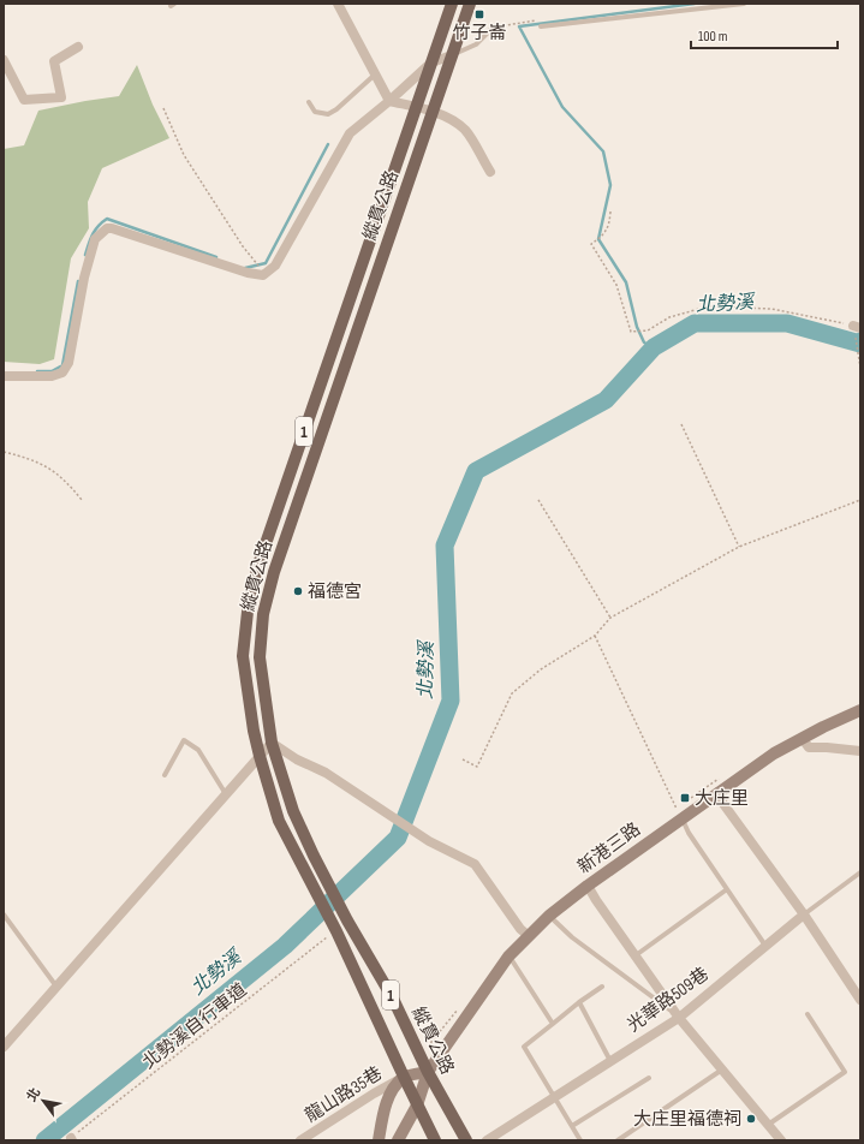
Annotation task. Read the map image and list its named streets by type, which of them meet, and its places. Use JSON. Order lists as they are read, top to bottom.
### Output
{
  "streets": {
    "main road": ["縱貫公路", "1"],
    "street": ["新港三路", "光華路509巷", "龍山路35巷"],
    "path": ["北勢溪自行車道"]
  },
  "crossings": [
    ["縱貫公路", "1"],
    ["縱貫公路", "新港三路"],
    ["縱貫公路", "北勢溪自行車道"],
    ["1", "新港三路"],
    ["1", "北勢溪自行車道"],
    ["1", "龍山路35巷"]
  ],
  "water": ["北勢溪"],
  "places": {
    "transit": ["竹子崙", "大庄里"],
    "other": ["福德宮", "大庄里福德祠"]
  },
  "scale_bar": "100 m",
  "north": "top left"
}
